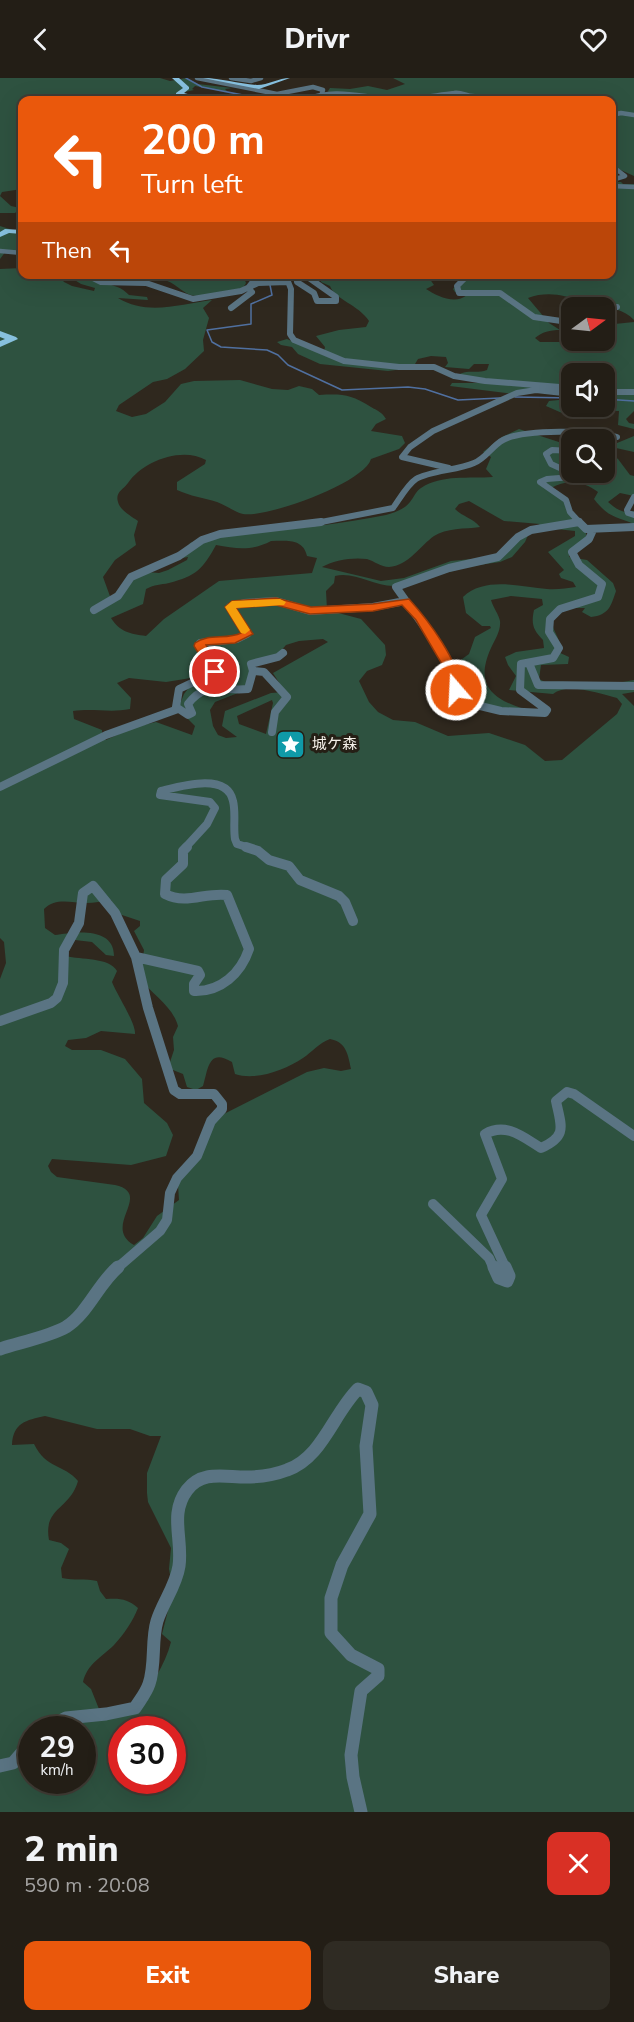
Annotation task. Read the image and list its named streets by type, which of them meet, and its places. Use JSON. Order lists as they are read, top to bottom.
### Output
{
  "places": {
    "place": ["城ケ森"]
  },
  "north": "right",
  "page": {
    "header": "Drivr",
    "turn": ["200 m", "Turn left"],
    "then": "Then",
    "speed": "29 km/h",
    "limit": "30",
    "heading": ["2 min", "590 m · 20:08"],
    "buttons": ["Exit", "Share"]
  }
}
